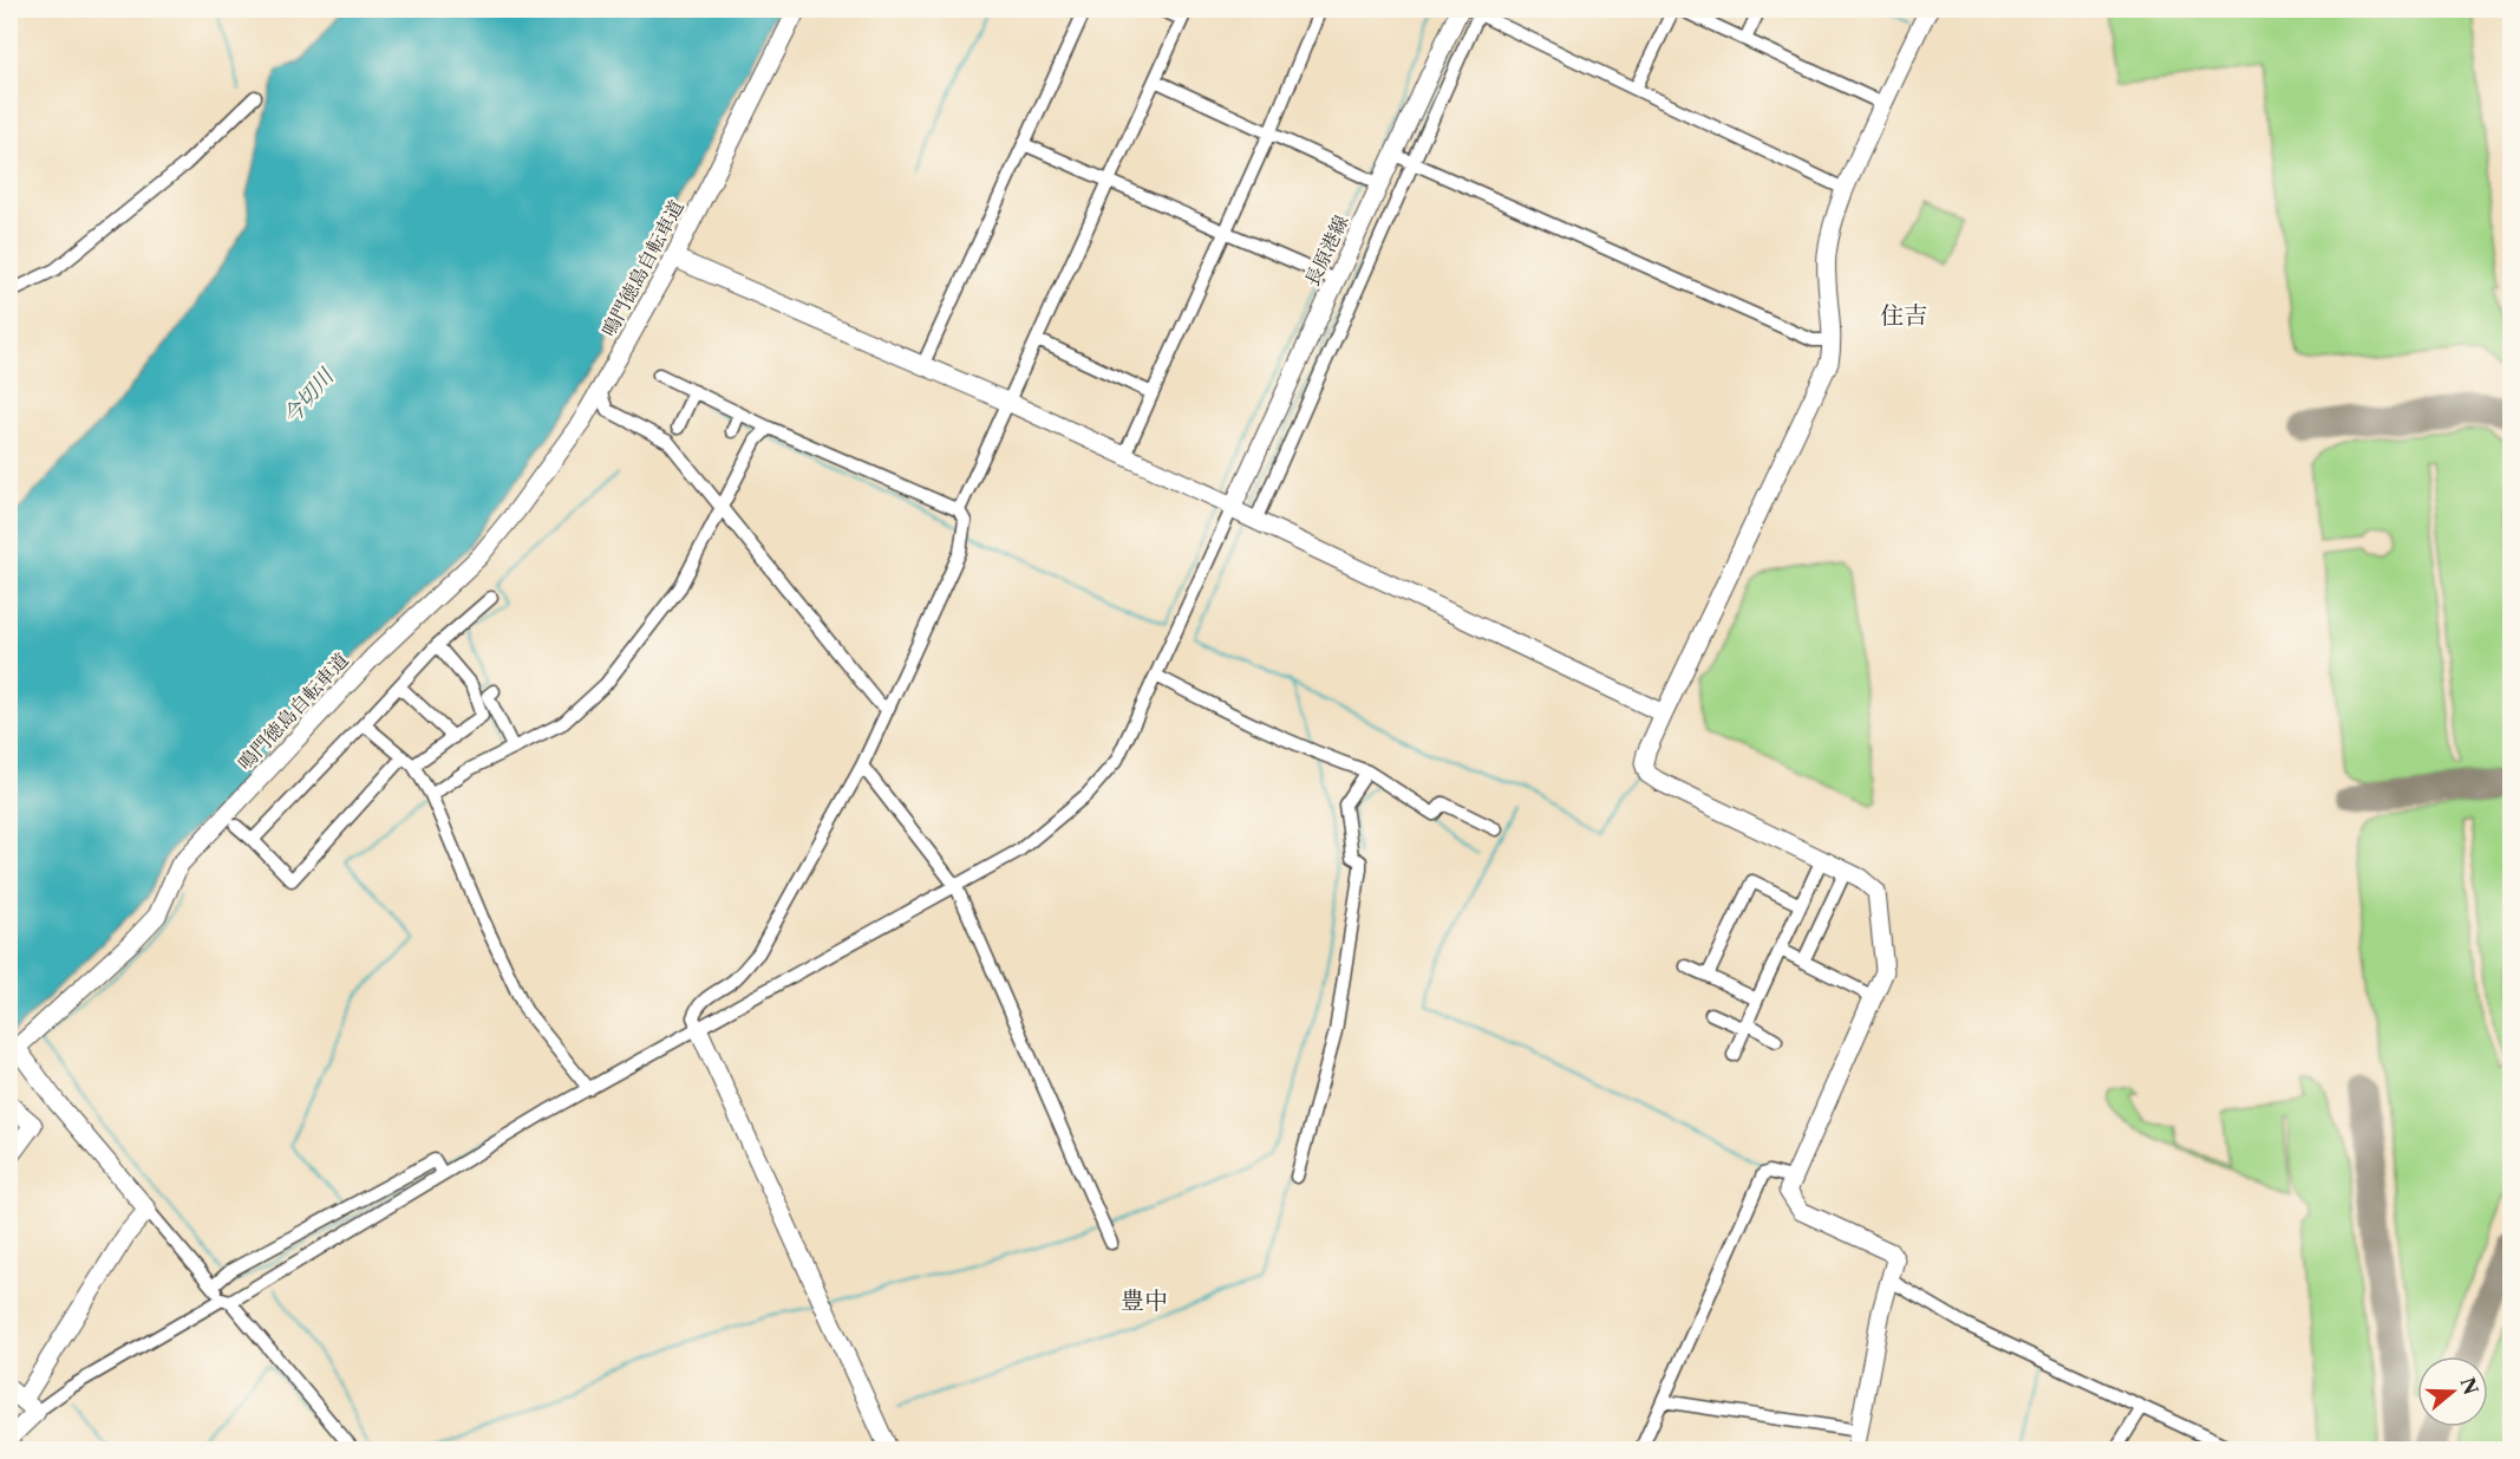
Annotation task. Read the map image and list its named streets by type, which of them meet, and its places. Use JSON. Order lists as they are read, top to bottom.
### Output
{
  "streets": {
    "street": ["長原港線", "鳴門徳島自転車道"]
  },
  "districts": ["住吉", "豊中"],
  "water": ["今切川"],
  "north": "right"
}
